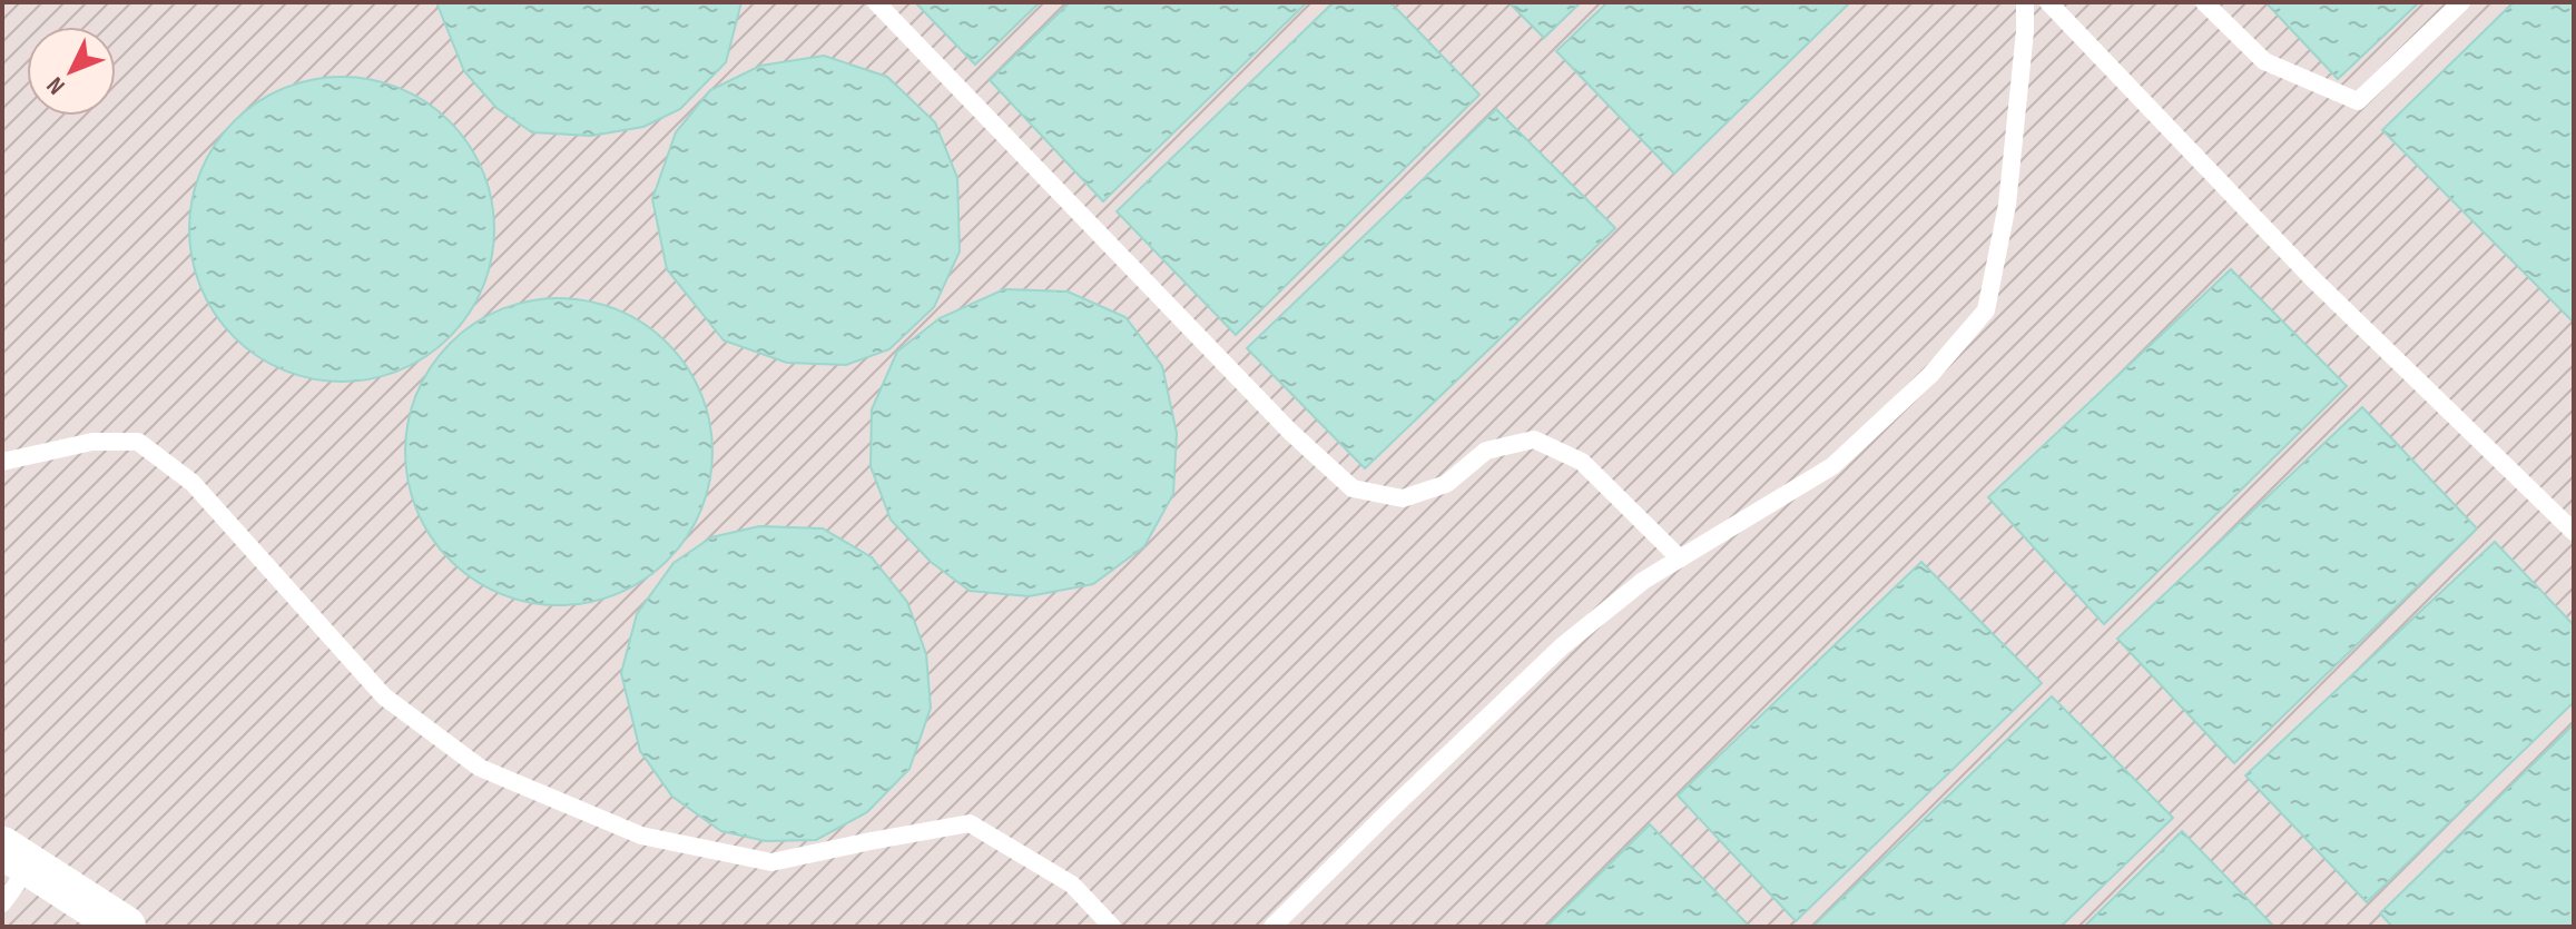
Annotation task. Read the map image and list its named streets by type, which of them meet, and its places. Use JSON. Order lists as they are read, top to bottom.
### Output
{
  "north": "bottom left"
}
